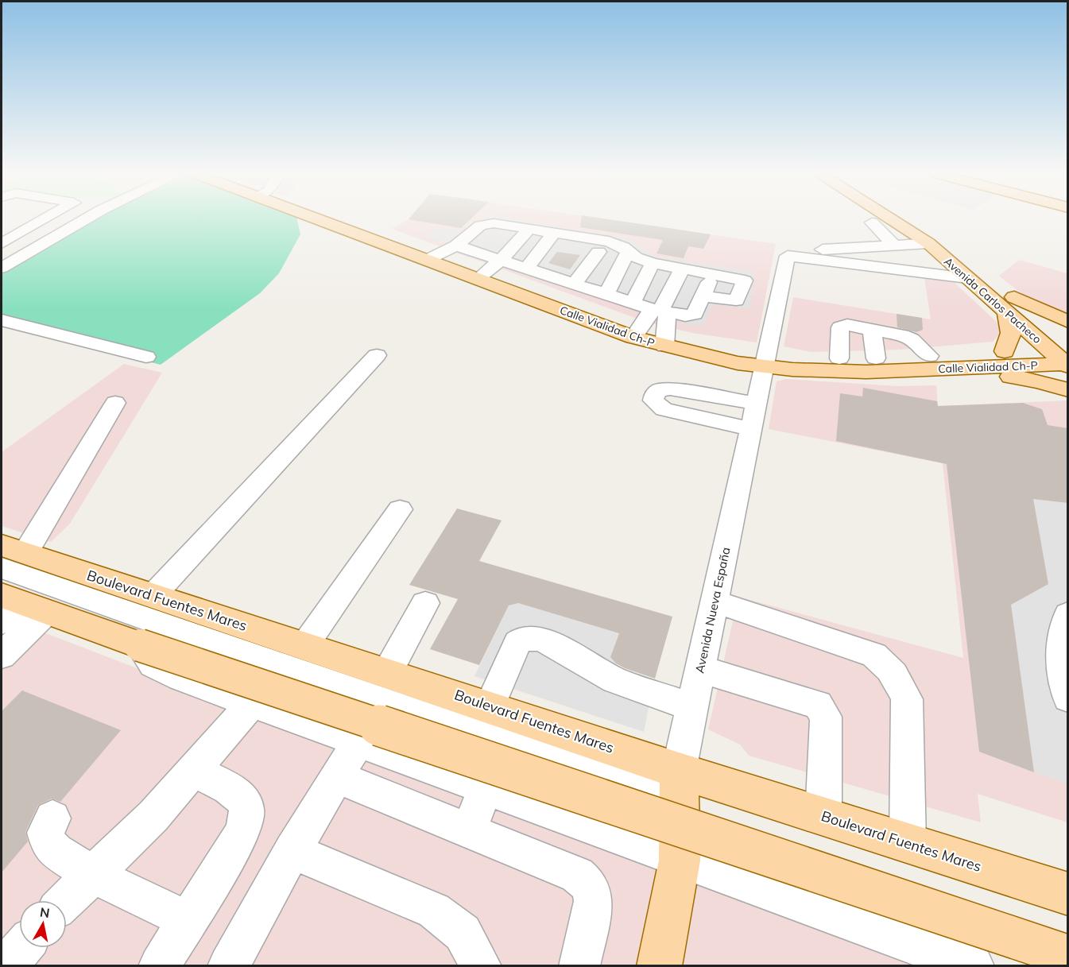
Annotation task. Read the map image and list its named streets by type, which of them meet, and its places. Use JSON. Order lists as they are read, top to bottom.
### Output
{
  "streets": {
    "main road": [
      "Avenida Carlos Pacheco",
      "Calle Vialidad Ch-P",
      "Boulevard Fuentes Mares",
      "Avenida Nueva España"
    ]
  },
  "crossings": [
    ["Avenida Carlos Pacheco", "Calle Vialidad Ch-P"],
    ["Calle Vialidad Ch-P", "Avenida Nueva España"],
    ["Boulevard Fuentes Mares", "Avenida Nueva España"]
  ],
  "north": "top"
}
